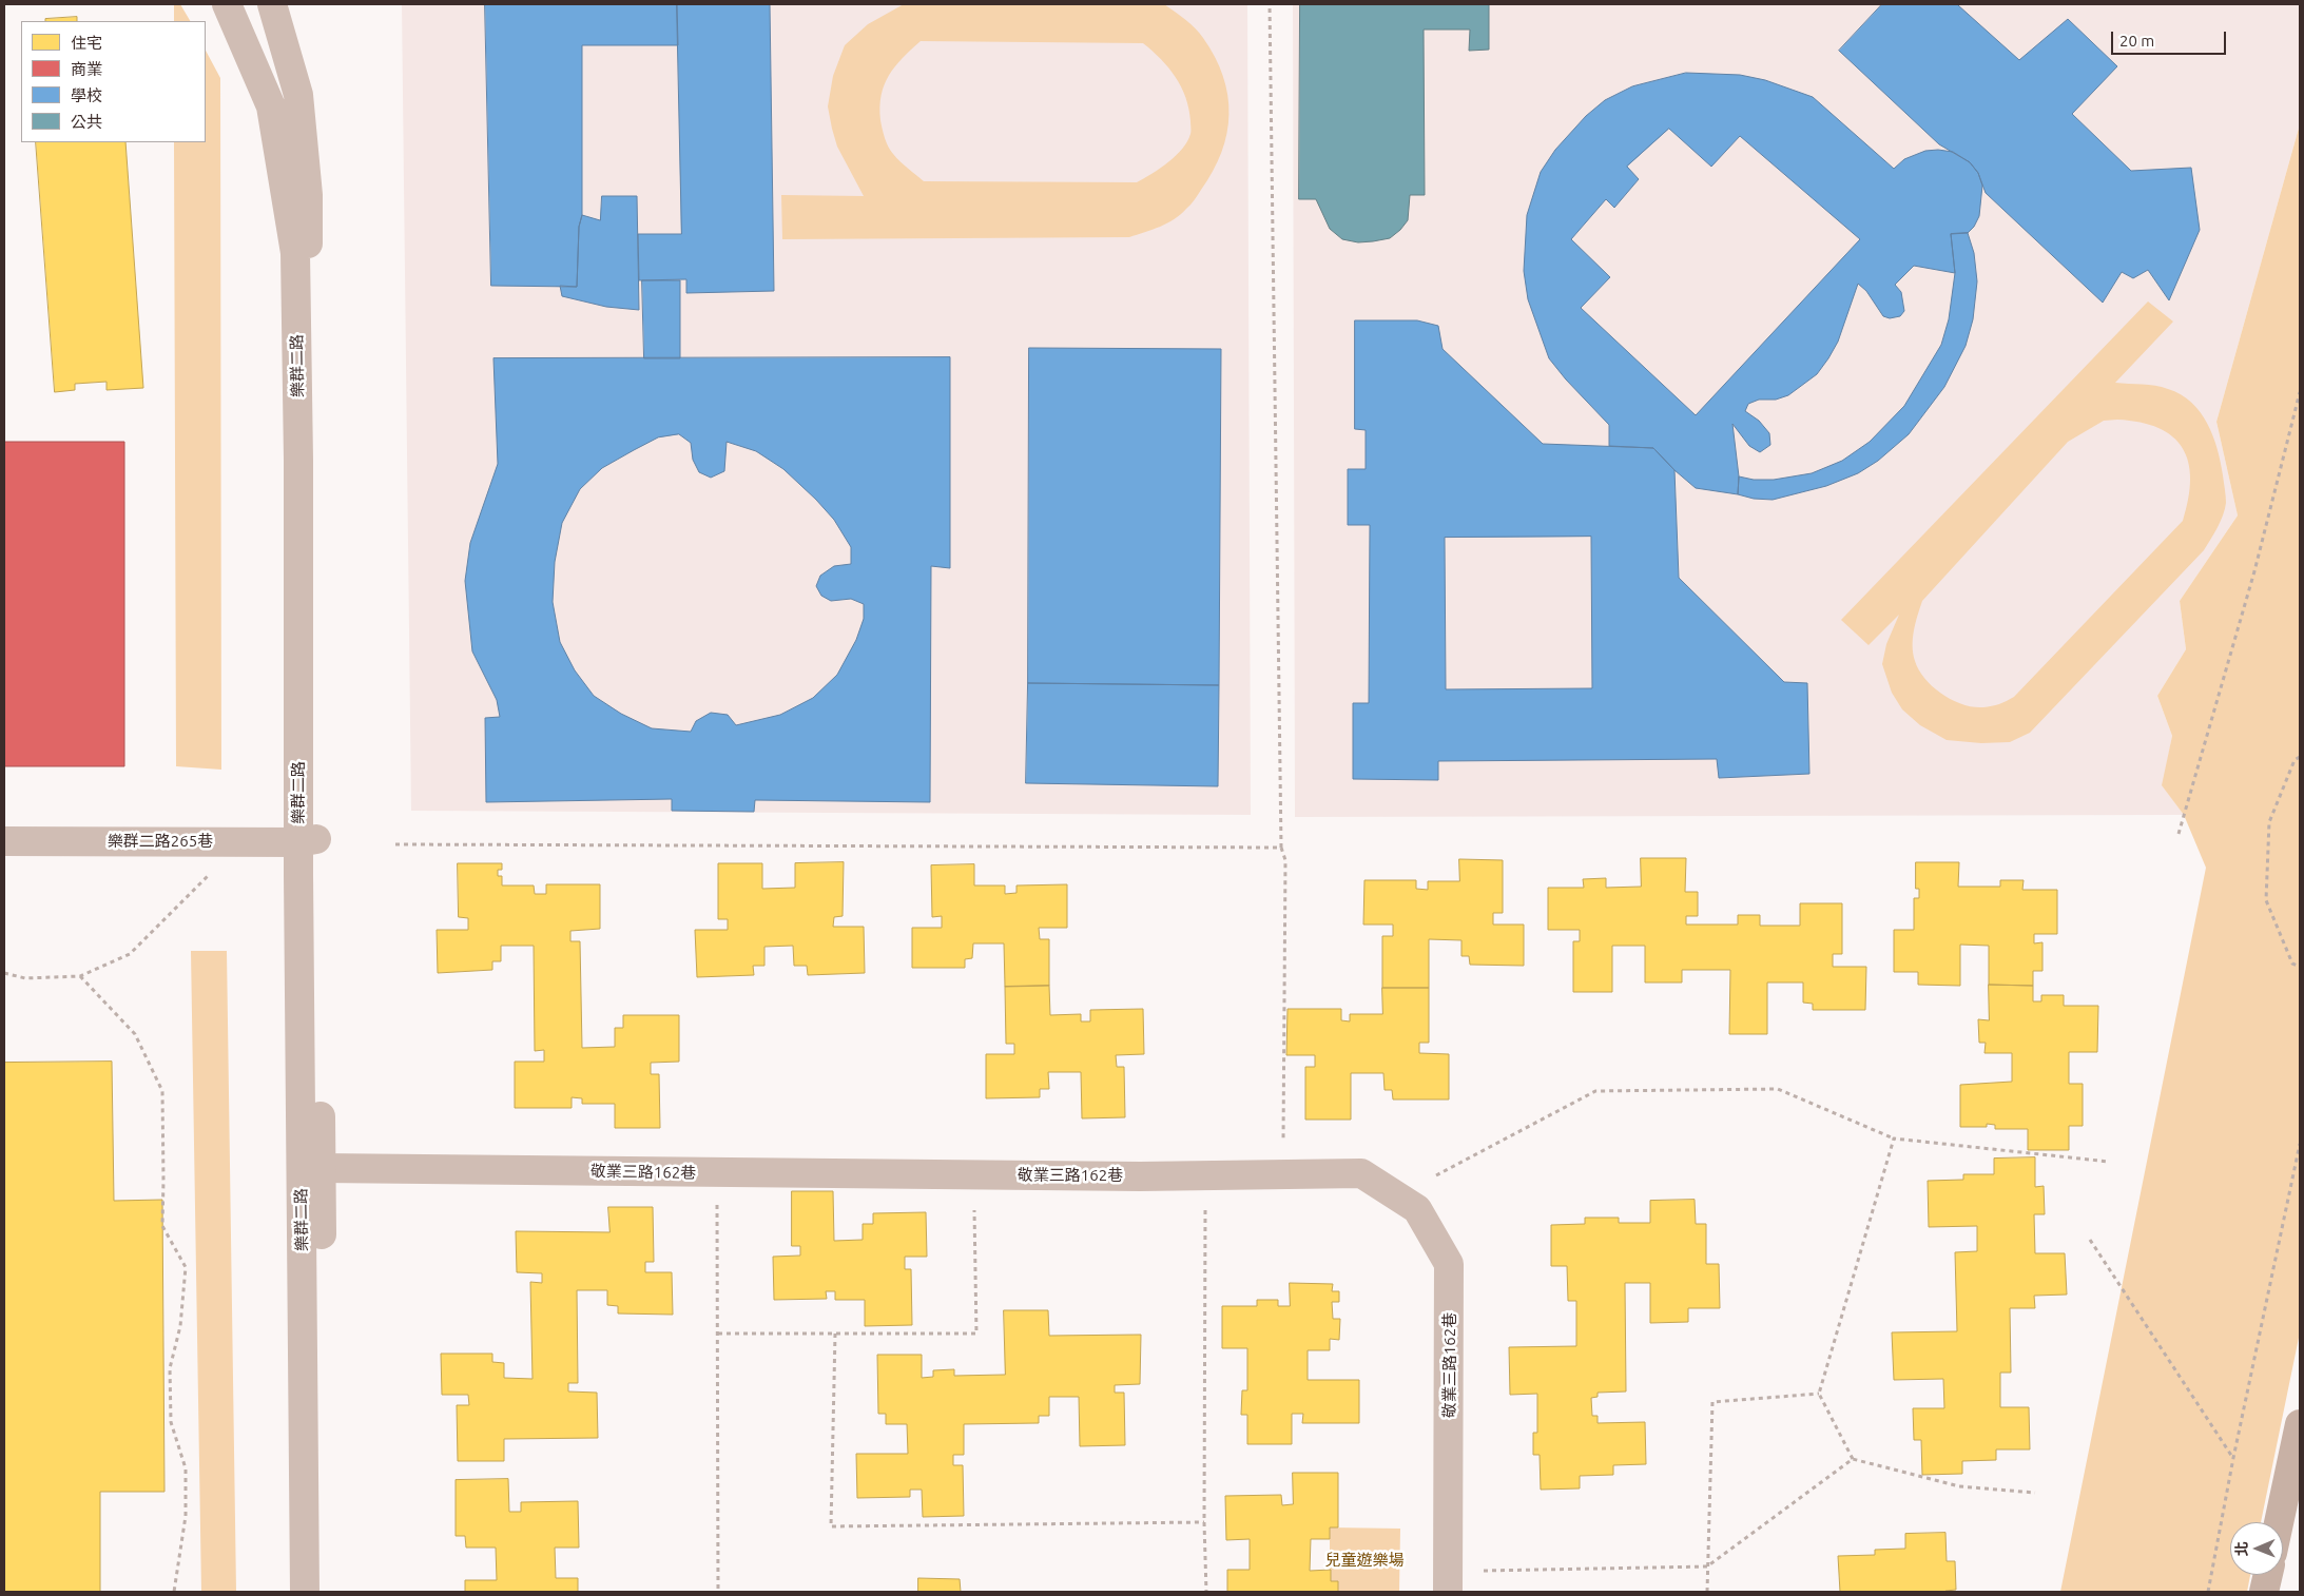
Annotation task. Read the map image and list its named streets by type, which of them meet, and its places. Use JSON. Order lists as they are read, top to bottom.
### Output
{
  "streets": {
    "street": ["樂群二路", "樂群二路265巷", "敬業三路162巷"]
  },
  "crossings": [
    ["樂群二路", "樂群二路265巷"],
    ["樂群二路", "敬業三路162巷"]
  ],
  "parks": ["兒童遊樂場"],
  "legend": [
    "住宅",
    "商業",
    "學校",
    "公共"
  ],
  "scale_bar": "20 m",
  "north": "left"
}
